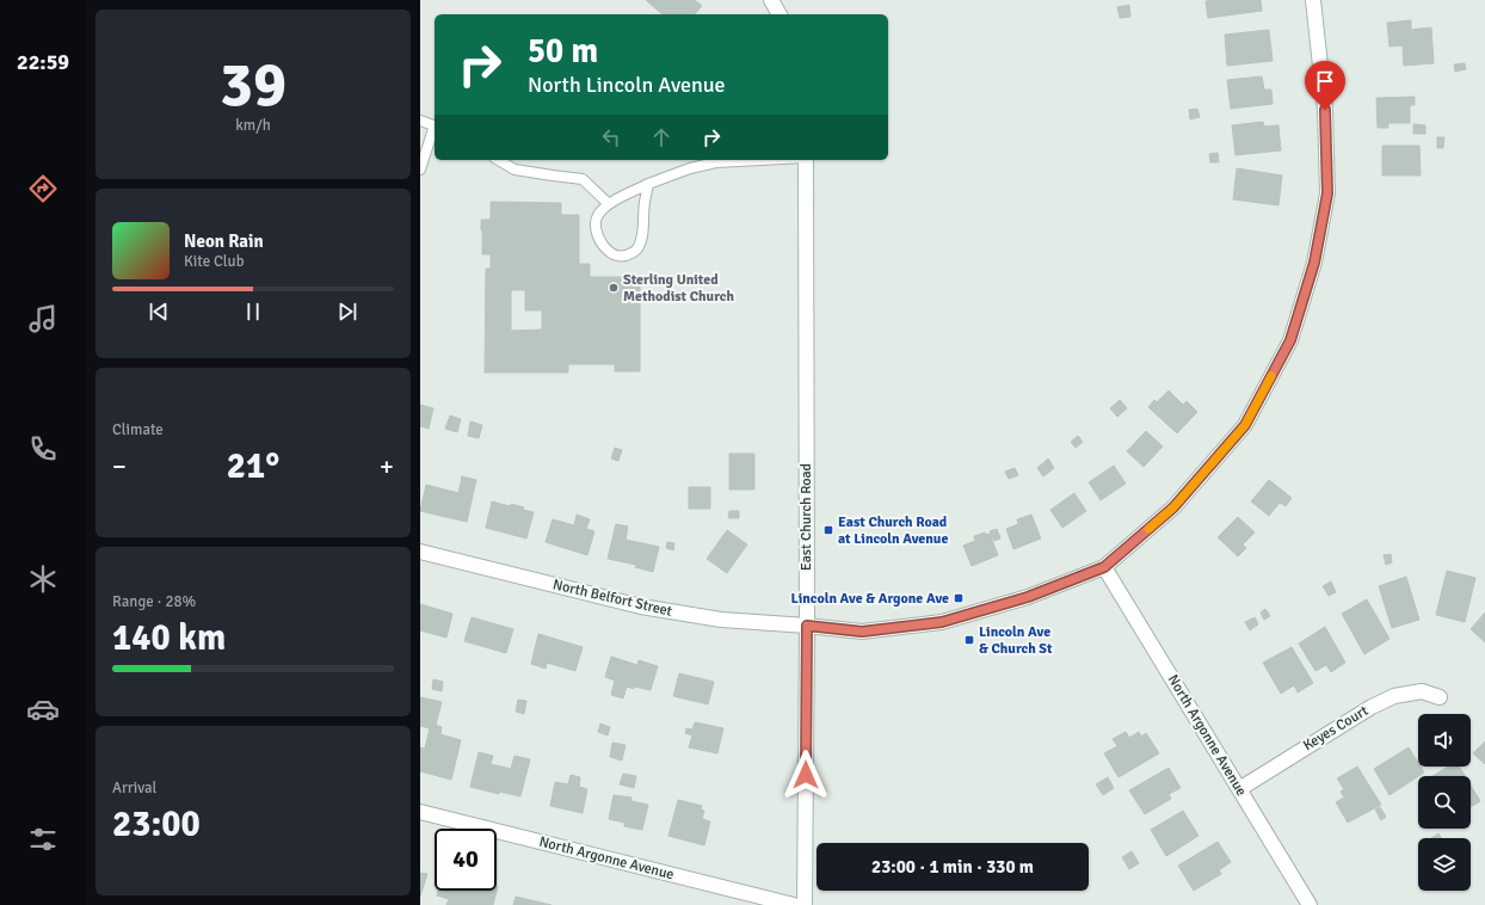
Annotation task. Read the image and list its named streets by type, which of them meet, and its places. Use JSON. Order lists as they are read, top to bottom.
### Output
{
  "streets": {
    "street": [
      "East Church Road",
      "North Belfort Street",
      "Keyes Court",
      "North Argonne Avenue"
    ]
  },
  "crossings": [
    ["East Church Road", "North Belfort Street"],
    ["North Belfort Street", "North Argonne Avenue"],
    ["Keyes Court", "North Argonne Avenue"]
  ],
  "places": {
    "other": ["Sterling United Methodist Church"],
    "transit": ["East Church Road at Lincoln Avenue", "Lincoln Ave & Argone Ave", "Lincoln Ave & Church St"]
  },
  "page": {
    "tabs": "22:59",
    "tile": [
      ["39", "km/h"],
      "Climate",
      ["Range · 28%", "140 km"],
      ["Arrival", "23:00"]
    ],
    "turn": ["50 m", "North Lincoln Avenue"],
    "song": ["Neon Rain", "Kite Club"],
    "heat": ["−", "21°", "+"],
    "limit": "40",
    "trip": "23:00 · 1 min · 330 m"
  }
}
